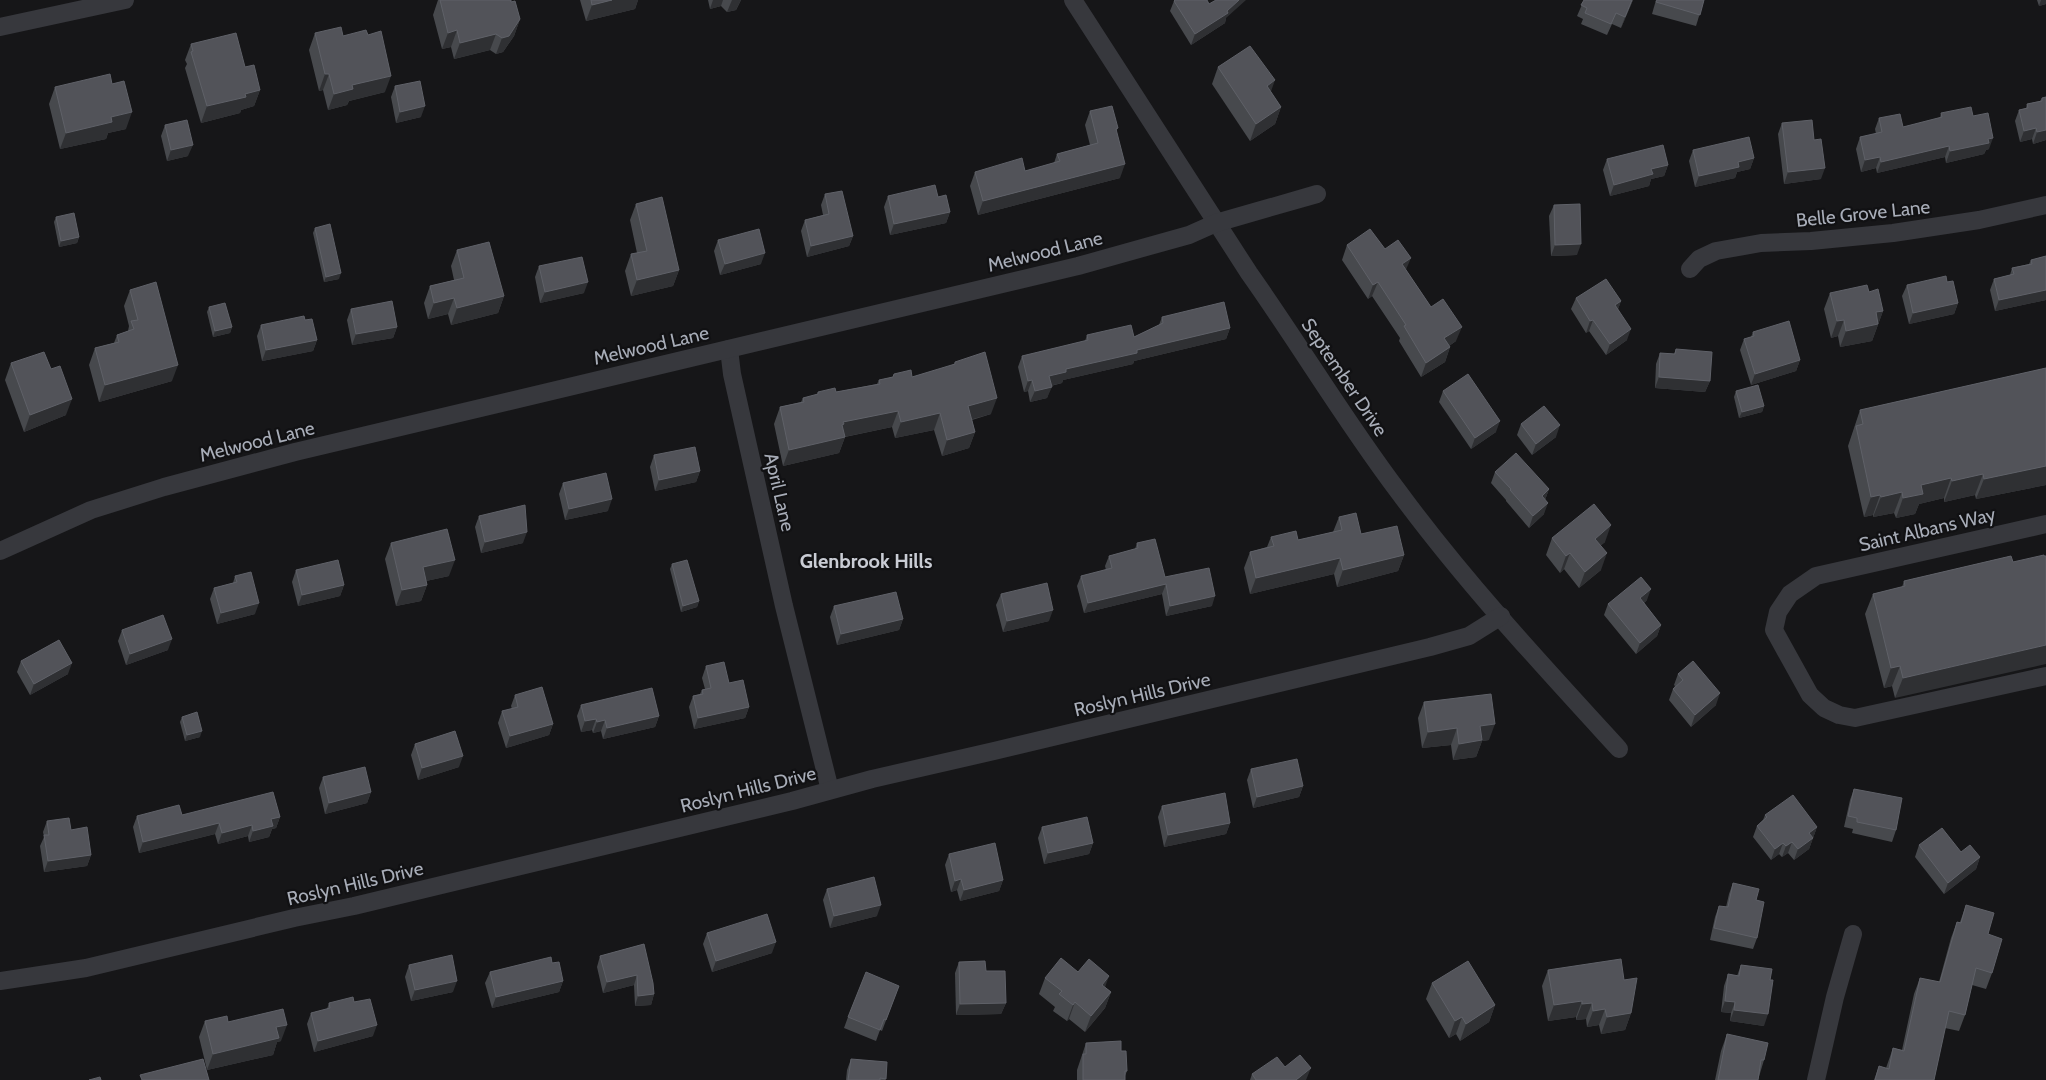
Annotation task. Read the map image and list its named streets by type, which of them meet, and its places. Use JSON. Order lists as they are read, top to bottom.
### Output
{
  "streets": {
    "street": [
      "Belle Grove Lane",
      "Melwood Lane",
      "September Drive",
      "April Lane",
      "Saint Albans Way",
      "Roslyn Hills Drive"
    ]
  },
  "crossings": [
    ["Melwood Lane", "September Drive"],
    ["Melwood Lane", "April Lane"],
    ["September Drive", "Roslyn Hills Drive"],
    ["April Lane", "Roslyn Hills Drive"]
  ],
  "districts": ["Glenbrook Hills"]
}
